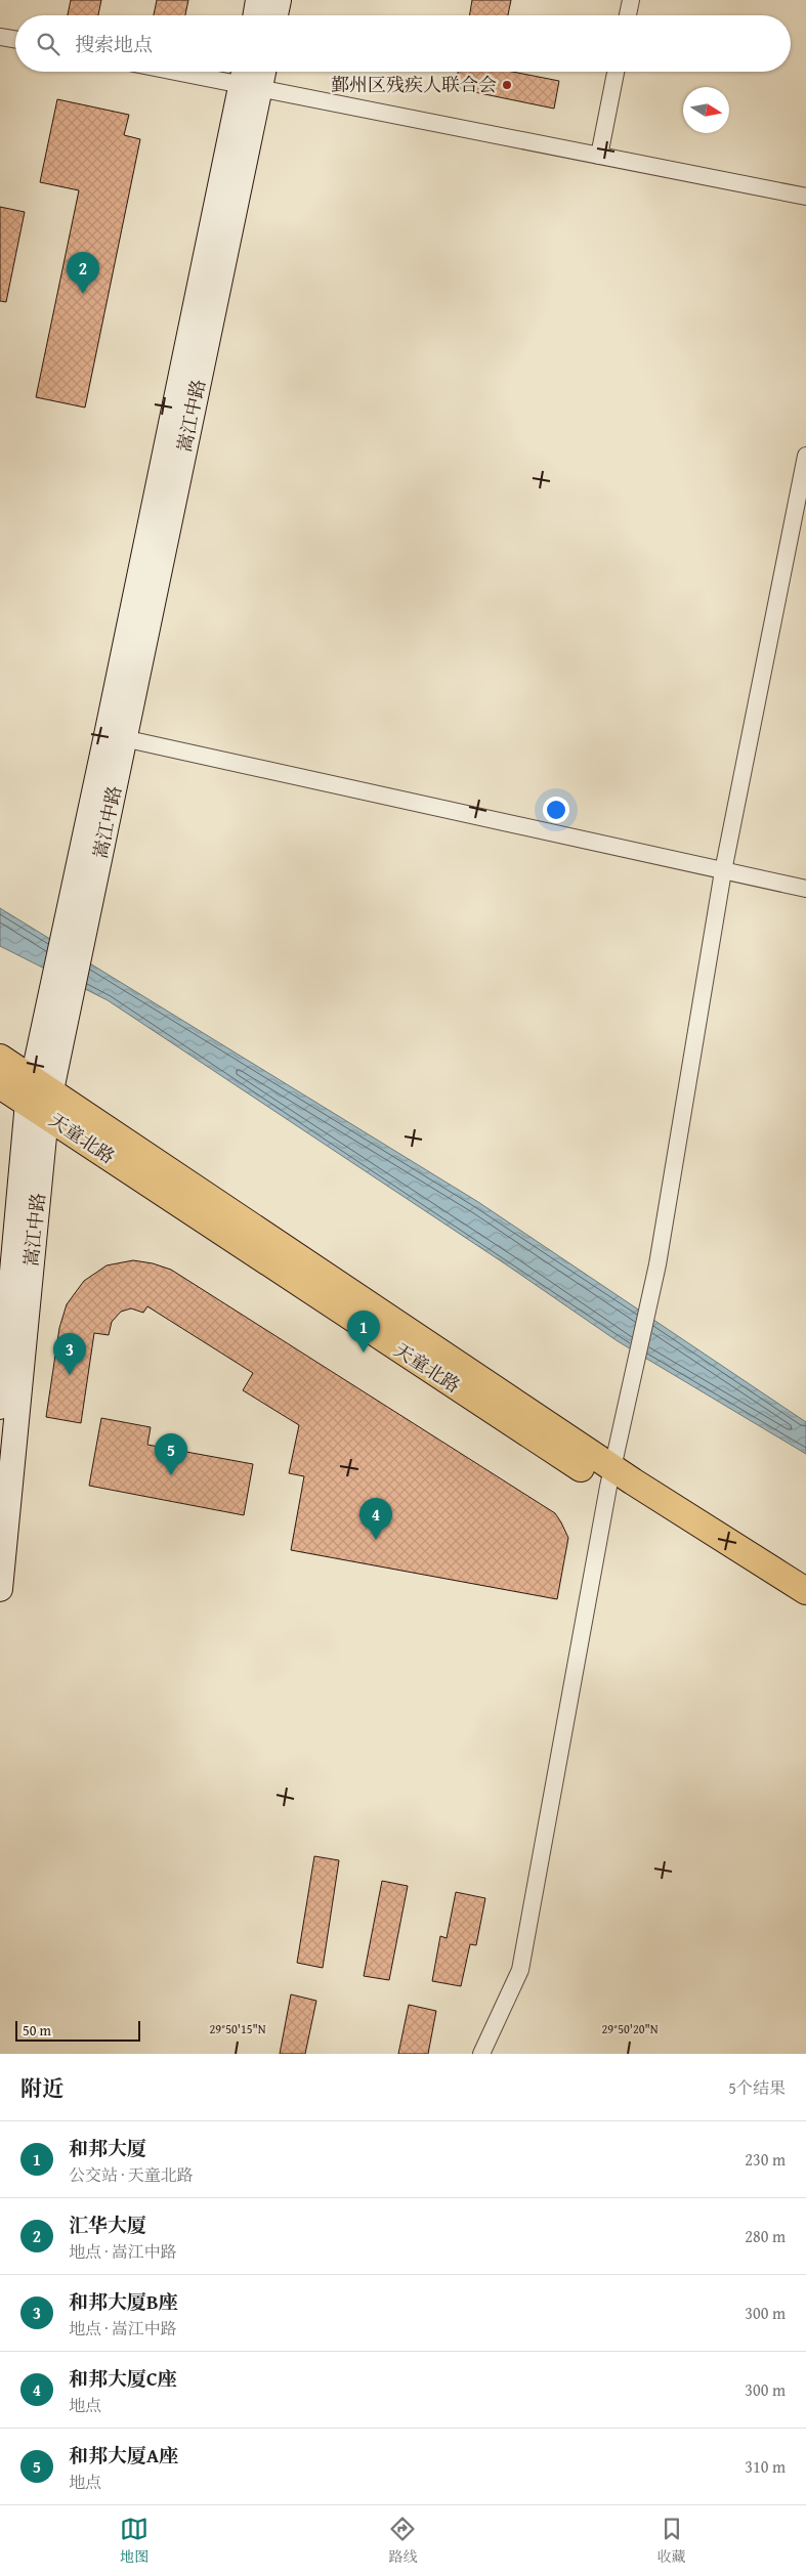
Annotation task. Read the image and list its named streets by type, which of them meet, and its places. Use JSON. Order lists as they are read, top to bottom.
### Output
{
  "streets": {
    "main road": ["嵩江中路", "天童北路"]
  },
  "crossings": [
    ["嵩江中路", "天童北路"]
  ],
  "places": ["鄞州区残疾人联合会"],
  "scale_bar": "50 m",
  "north": "right",
  "page": {
    "search": "搜索地点",
    "pins": [
      "2",
      "1",
      "3",
      "5",
      "4"
    ],
    "scale": "50 m",
    "heading": ["附近", "5个结果"],
    "list": [
      {
        "mark": "1",
        "name": "和邦大厦",
        "note": "公交站 · 天童北路",
        "value": "230 m"
      },
      {
        "mark": "2",
        "name": "汇华大厦",
        "note": "地点 · 嵩江中路",
        "value": "280 m"
      },
      {
        "mark": "3",
        "name": "和邦大厦B座",
        "note": "地点 · 嵩江中路",
        "value": "300 m"
      },
      {
        "mark": "4",
        "name": "和邦大厦C座",
        "note": "地点",
        "value": "300 m"
      },
      {
        "mark": "5",
        "name": "和邦大厦A座",
        "note": "地点",
        "value": "310 m"
      }
    ],
    "nav": ["地图", "路线", "收藏"]
  },
  "coordinates": ["29°50'15\"N", "29°50'20\"N"]
}
